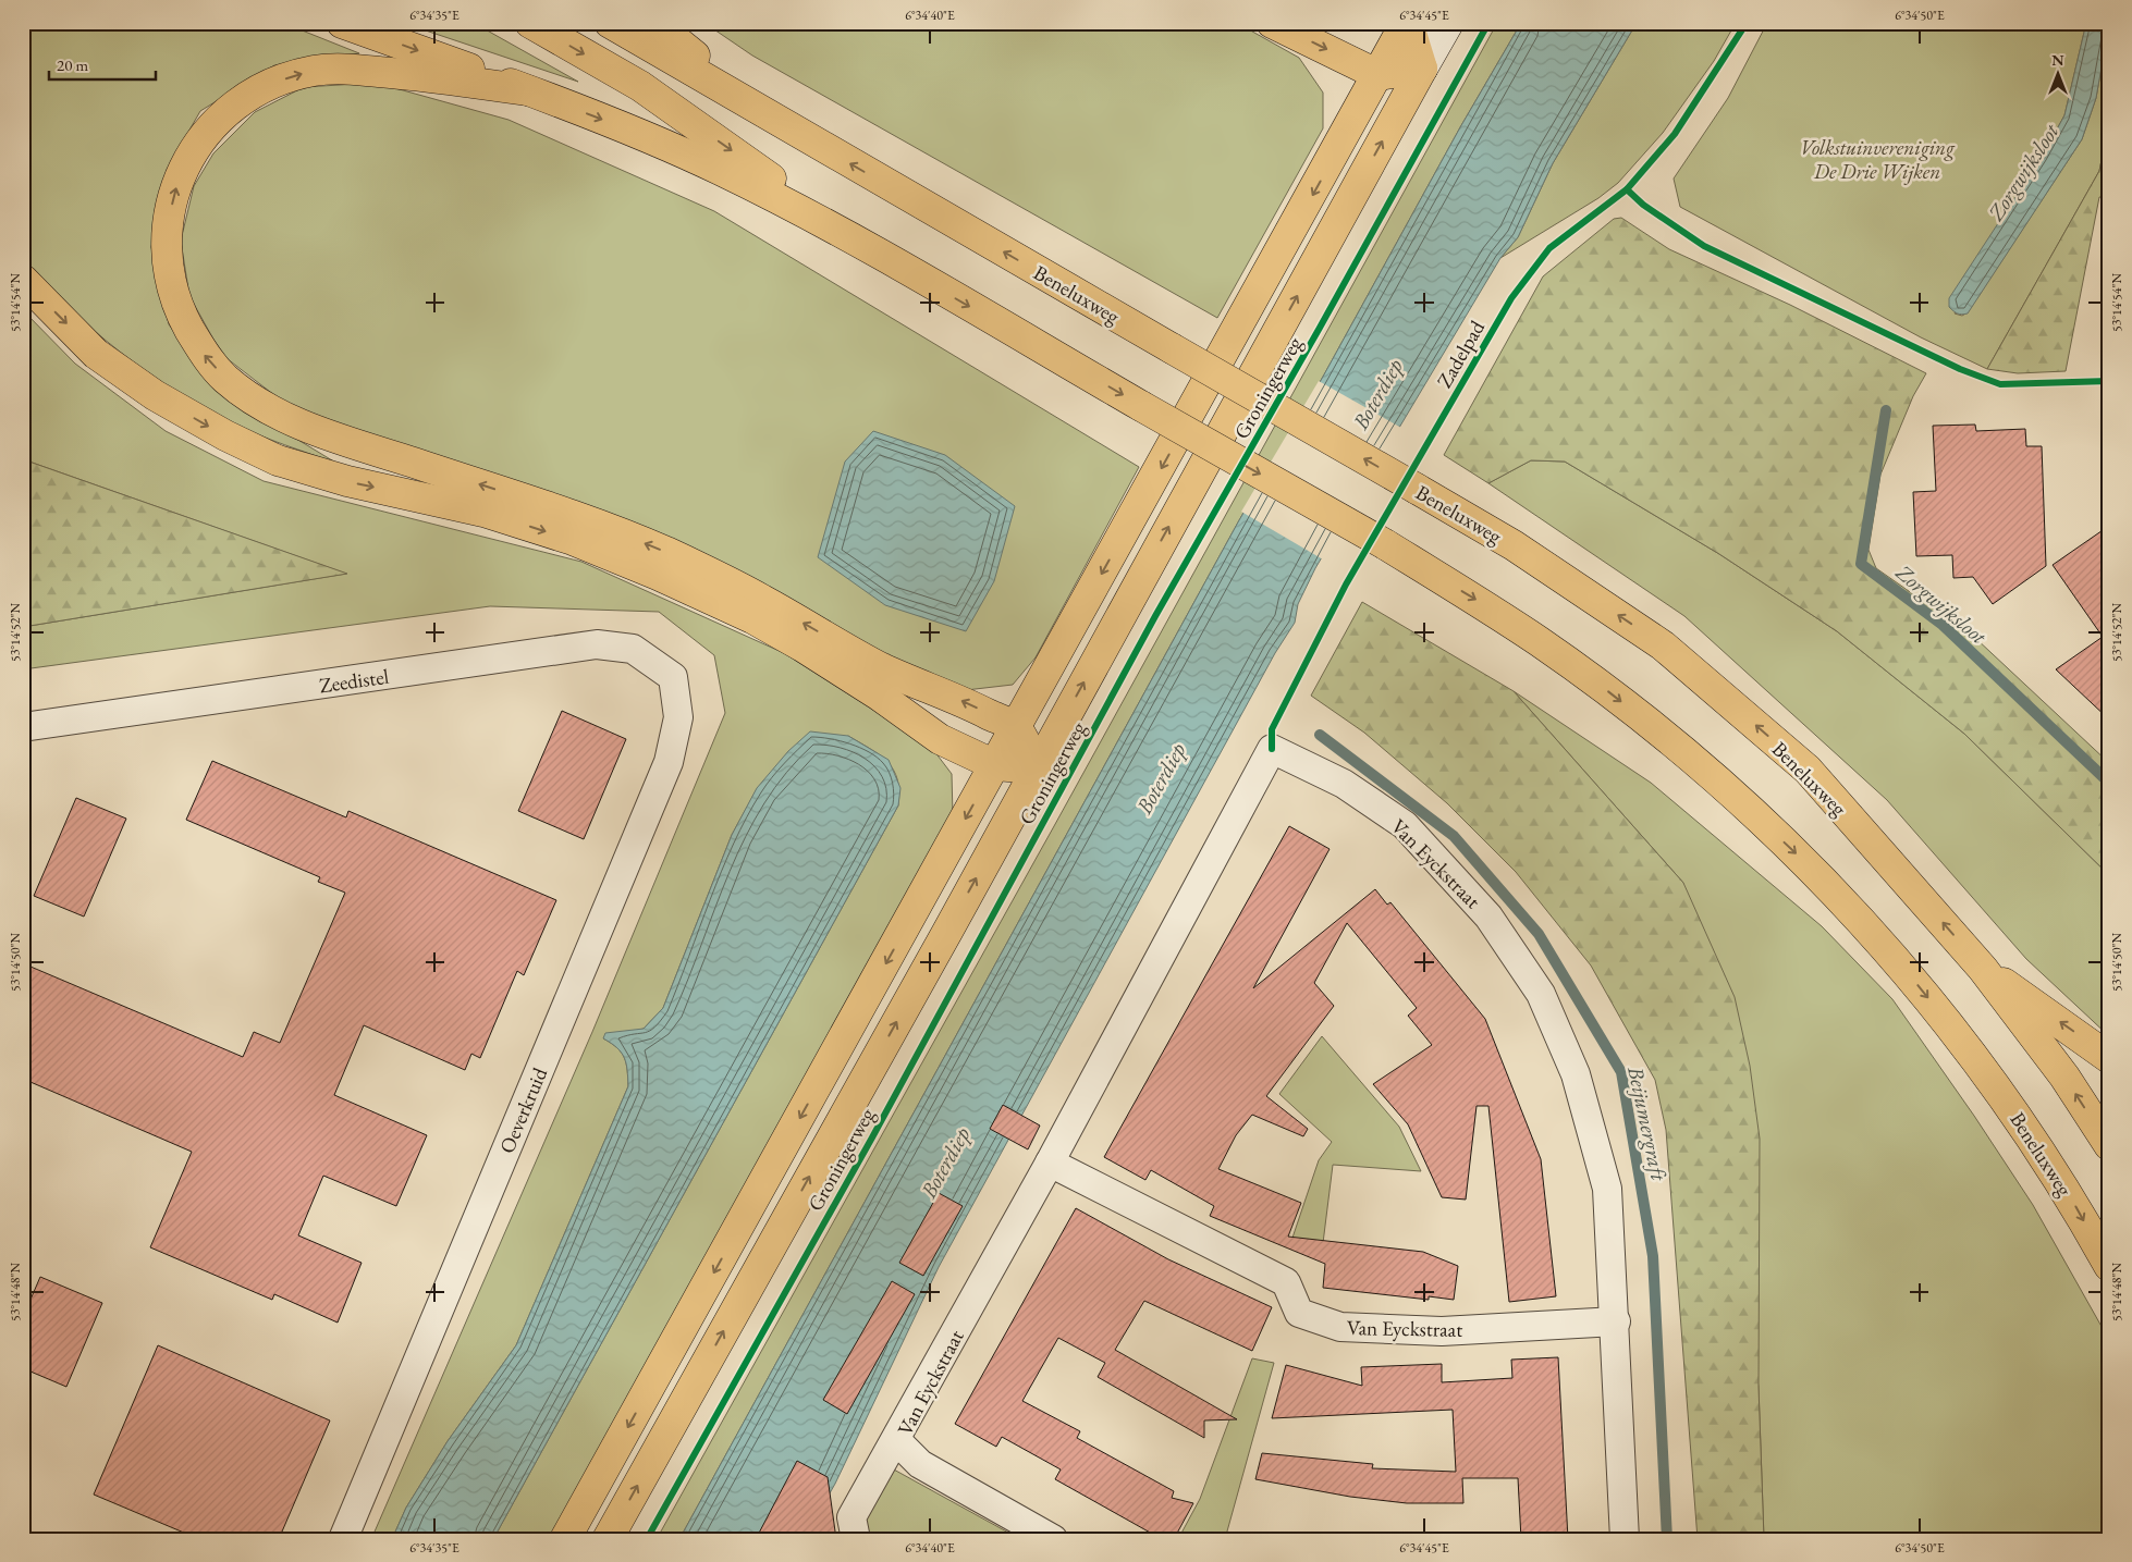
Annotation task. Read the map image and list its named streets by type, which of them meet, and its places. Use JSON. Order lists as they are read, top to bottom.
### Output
{
  "streets": {
    "main road": ["Beneluxweg", "Groningerweg"],
    "street": ["Zeedistel", "Van Eyckstraat", "Oeverkruid"],
    "cycle path": ["Zadelpad"]
  },
  "crossings": [
    ["Zeedistel", "Oeverkruid"]
  ],
  "water": ["Zorgwijksloot", "Boterdiep", "Beijumergraft"],
  "parks": ["Volkstuinvereniging De Drie Wijken"],
  "scale_bar": "20 m",
  "north": "top",
  "coordinates": [
    "6°34'35\"E",
    "6°34'40\"E",
    "6°34'45\"E",
    "6°34'50\"E",
    "53°14'54\"N",
    "53°14'52\"N",
    "53°14'50\"N",
    "53°14'48\"N"
  ]
}
